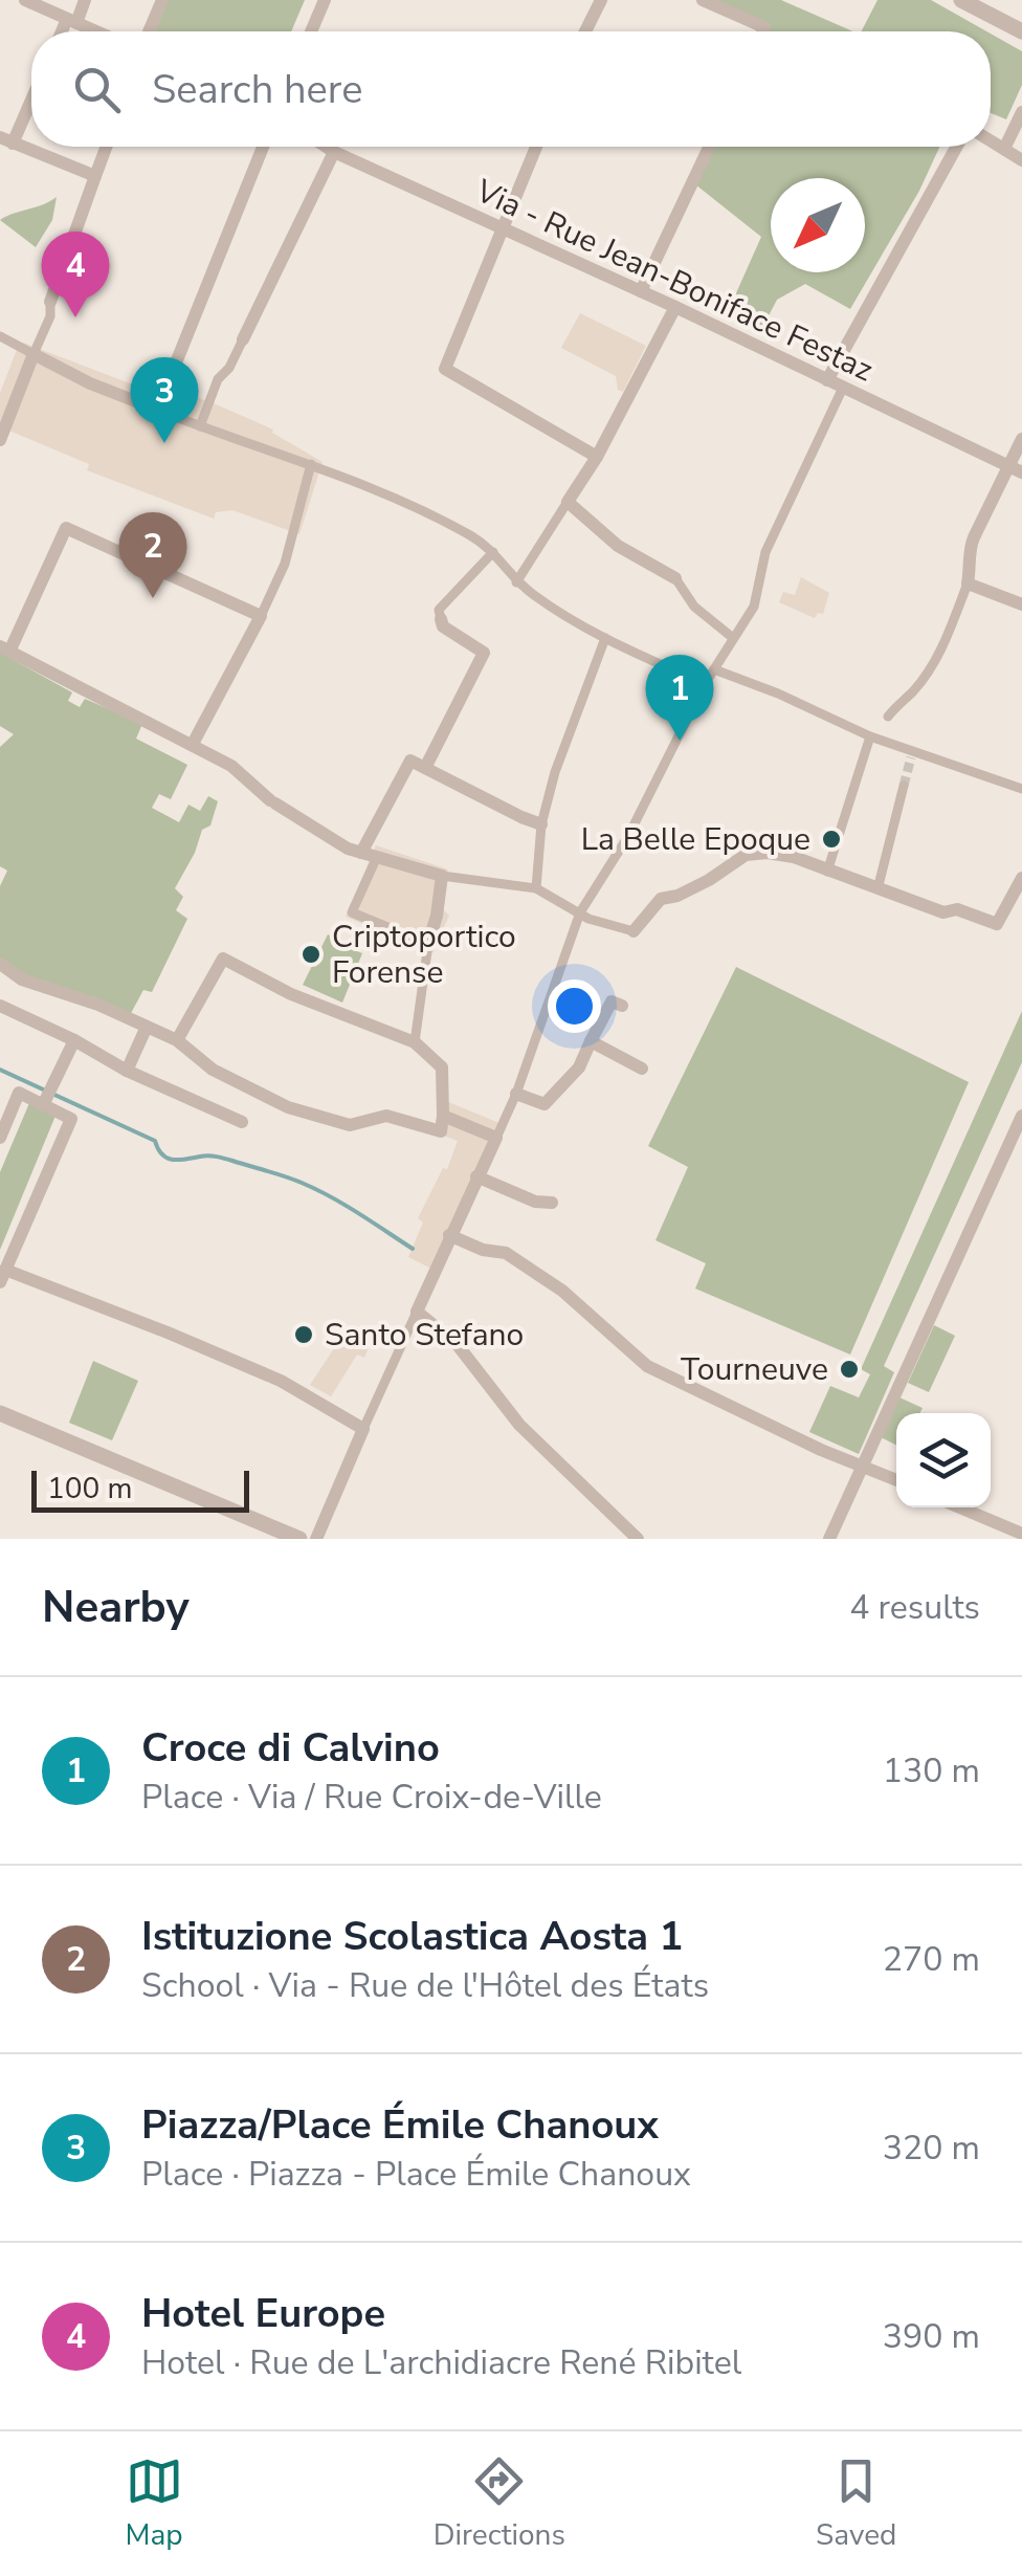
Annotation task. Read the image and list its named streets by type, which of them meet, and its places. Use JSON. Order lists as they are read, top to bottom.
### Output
{
  "streets": {
    "street": ["Via - Rue Jean-Boniface Festaz"]
  },
  "places": [
    "La Belle Epoque",
    "Criptoportico Forense",
    "Santo Stefano",
    "Tourneuve"
  ],
  "scale_bar": "100 m",
  "north": "bottom left",
  "page": {
    "search": "Search here",
    "pins": [
      "4",
      "3",
      "2",
      "1"
    ],
    "scale": "100 m",
    "heading": ["Nearby", "4 results"],
    "list": [
      {
        "mark": "1",
        "name": "Croce di Calvino",
        "note": "Place · Via / Rue Croix-de-Ville",
        "value": "130 m"
      },
      {
        "mark": "2",
        "name": "Istituzione Scolastica Aosta 1",
        "note": "School · Via - Rue de l'Hôtel des États",
        "value": "270 m"
      },
      {
        "mark": "3",
        "name": "Piazza/Place Émile Chanoux",
        "note": "Place · Piazza - Place Émile Chanoux",
        "value": "320 m"
      },
      {
        "mark": "4",
        "name": "Hotel Europe",
        "note": "Hotel · Rue de L'archidiacre René Ribitel",
        "value": "390 m"
      }
    ],
    "nav": ["Map", "Directions", "Saved"]
  }
}
